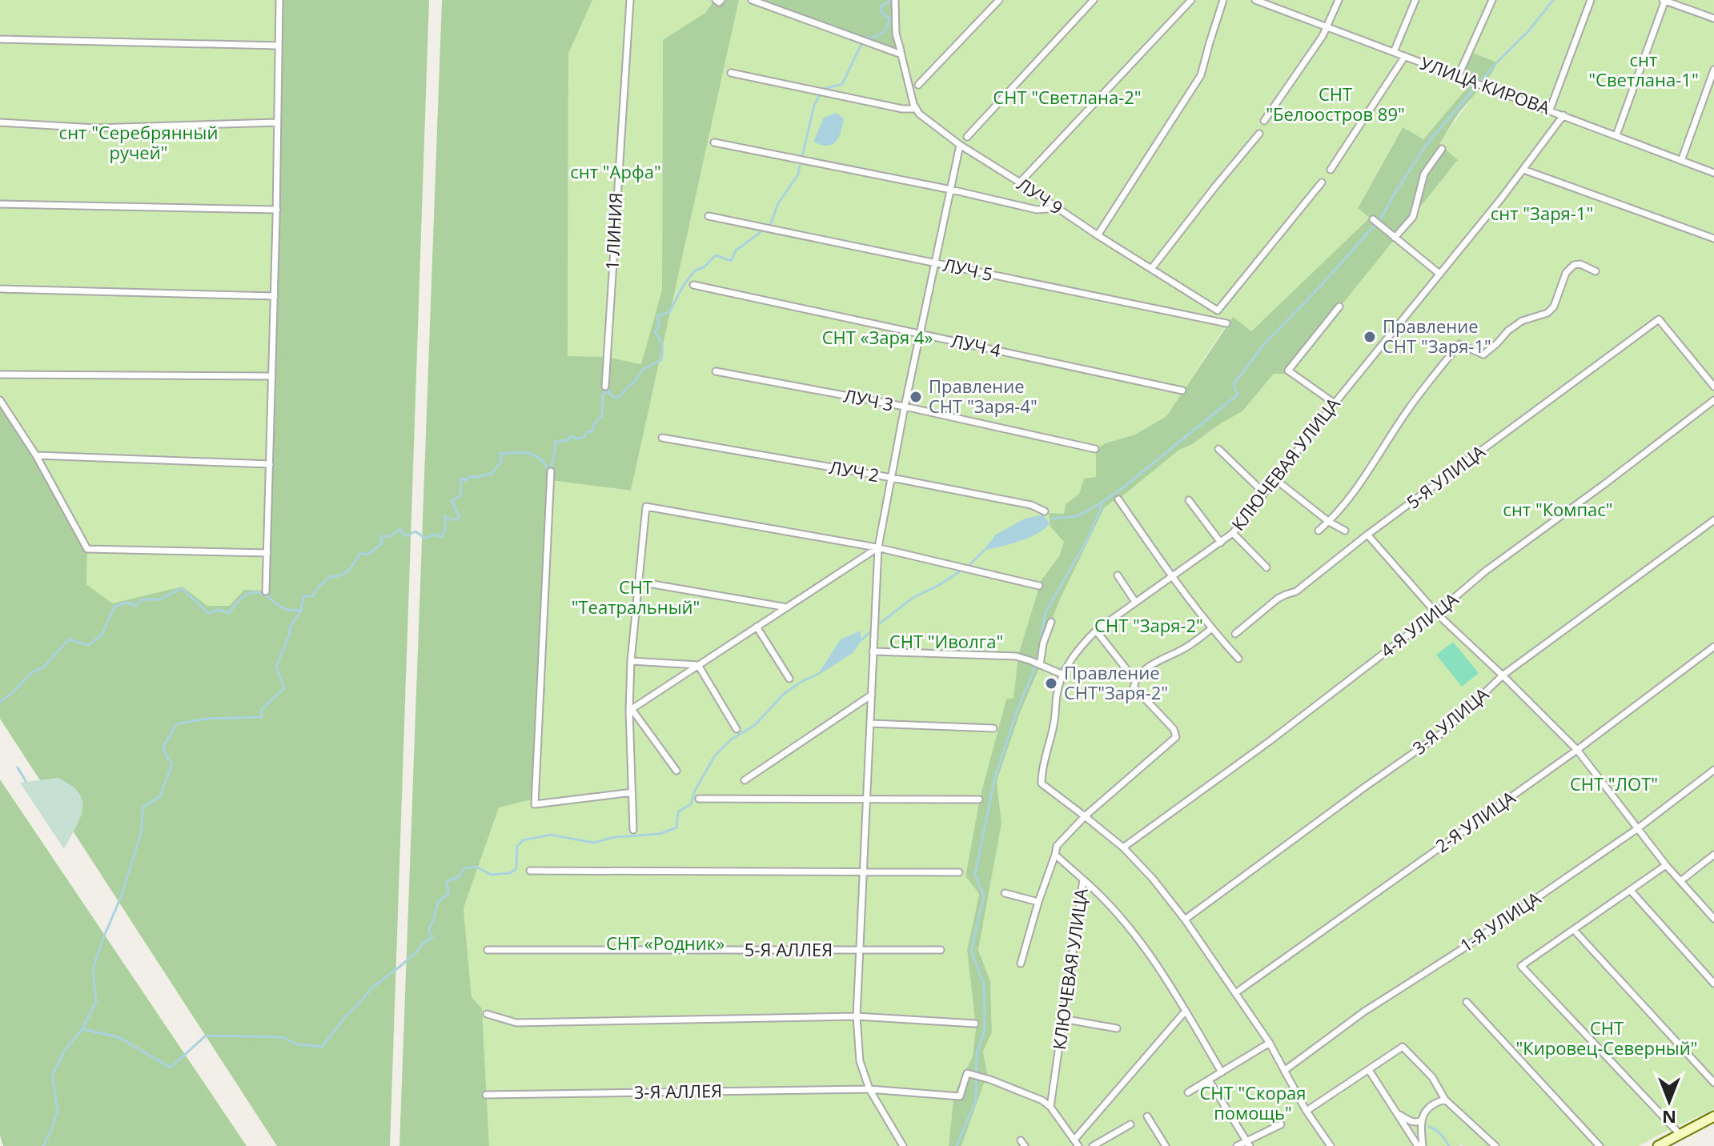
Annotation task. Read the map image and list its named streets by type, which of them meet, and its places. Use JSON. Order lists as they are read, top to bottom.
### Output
{
  "streets": {
    "street": [
      "УЛИЦА КИРОВА",
      "ЛУЧ 9",
      "1 ЛИНИЯ",
      "ЛУЧ 5",
      "ЛУЧ 4",
      "ЛУЧ 3",
      "КЛЮЧЕВАЯ УЛИЦА",
      "ЛУЧ 2",
      "5-Я УЛИЦА",
      "4-Я УЛИЦА",
      "3-Я УЛИЦА",
      "2-Я УЛИЦА",
      "1-Я УЛИЦА",
      "5-Я АЛЛЕЯ",
      "3-Я АЛЛЕЯ"
    ]
  },
  "crossings": [
    ["УЛИЦА КИРОВА", "КЛЮЧЕВАЯ УЛИЦА"],
    ["КЛЮЧЕВАЯ УЛИЦА", "3-Я АЛЛЕЯ"]
  ],
  "parks": [
    "снт \"Светлана-1\"",
    "СНТ \"Белоостров 89\"",
    "СНТ \"Светлана-2\"",
    "снт \"Серебрянный ручей\"",
    "снт \"Арфа\"",
    "снт \"Заря-1\"",
    "СНТ «Заря 4»",
    "снт \"Компас\"",
    "СНТ \"Театральный\"",
    "СНТ \"Заря-2\"",
    "СНТ \"Иволга\"",
    "СНТ \"ЛОТ\"",
    "СНТ «Родник»",
    "СНТ \"Кировец-Северный\"",
    "СНТ \"Скорая помощь\""
  ],
  "places": ["Правление СНТ \"Заря-1\"", "Правление СНТ \"Заря-4\"", "Правление СНТ\"Заря-2\""],
  "north": "bottom"
}
